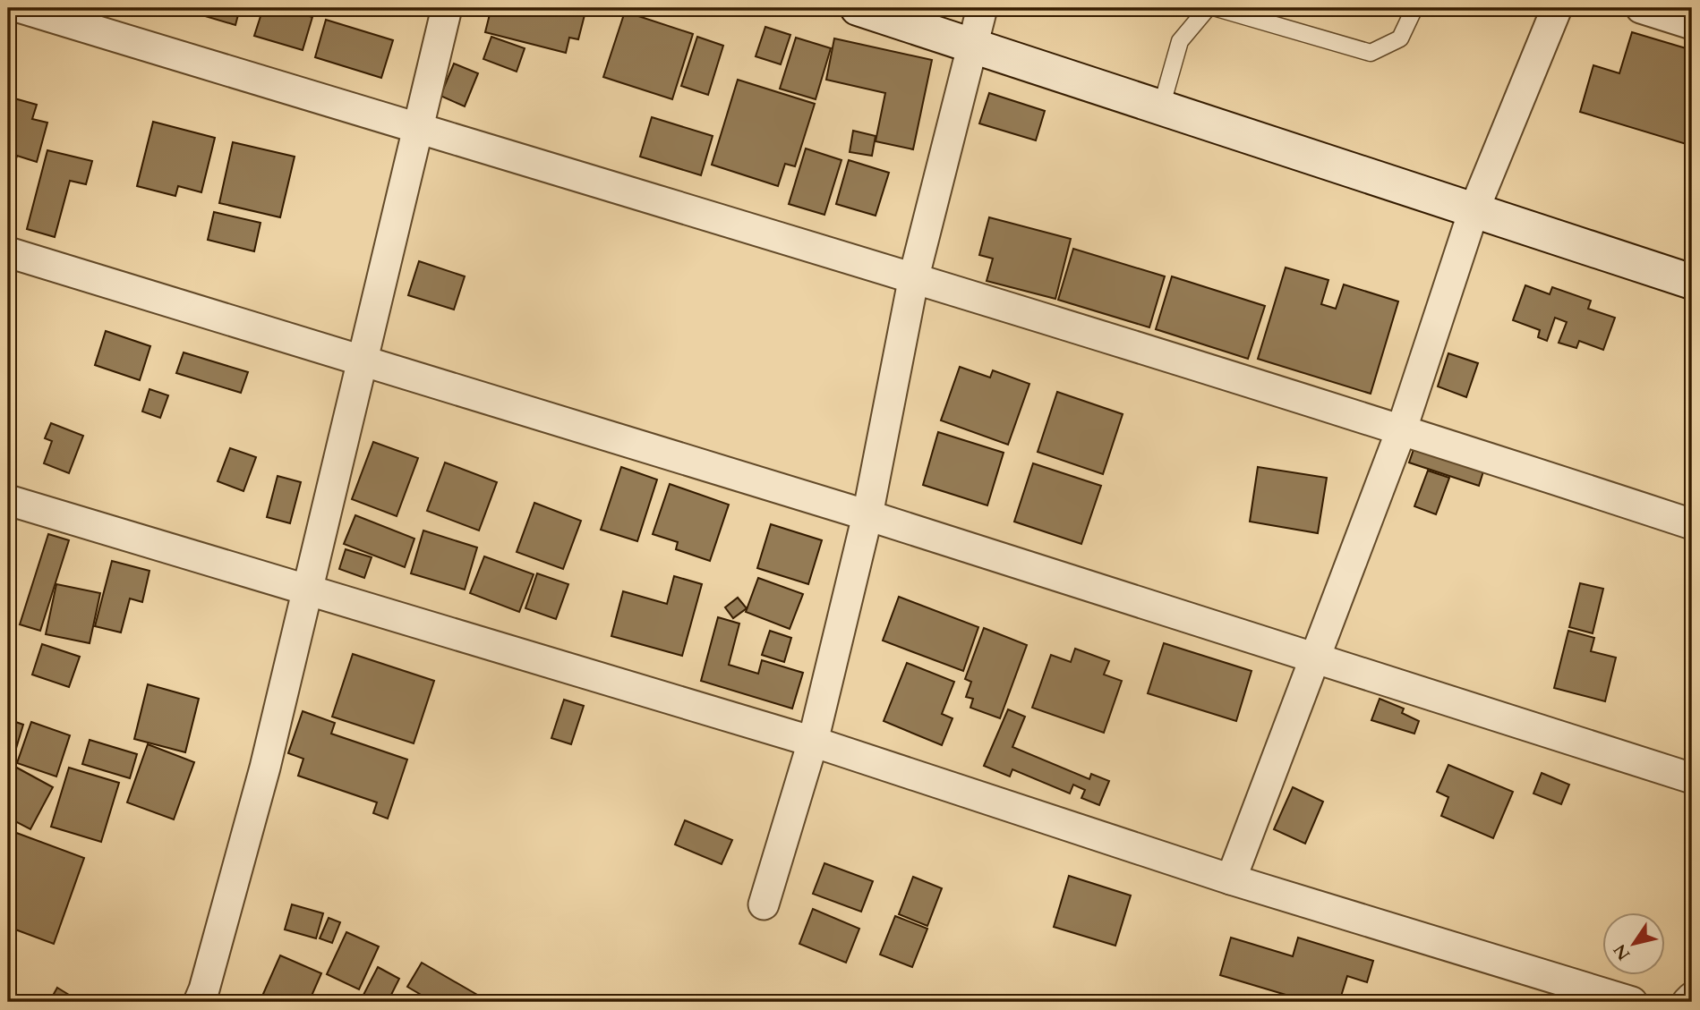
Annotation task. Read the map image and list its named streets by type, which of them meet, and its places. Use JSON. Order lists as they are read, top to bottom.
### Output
{
  "north": "bottom left"
}
